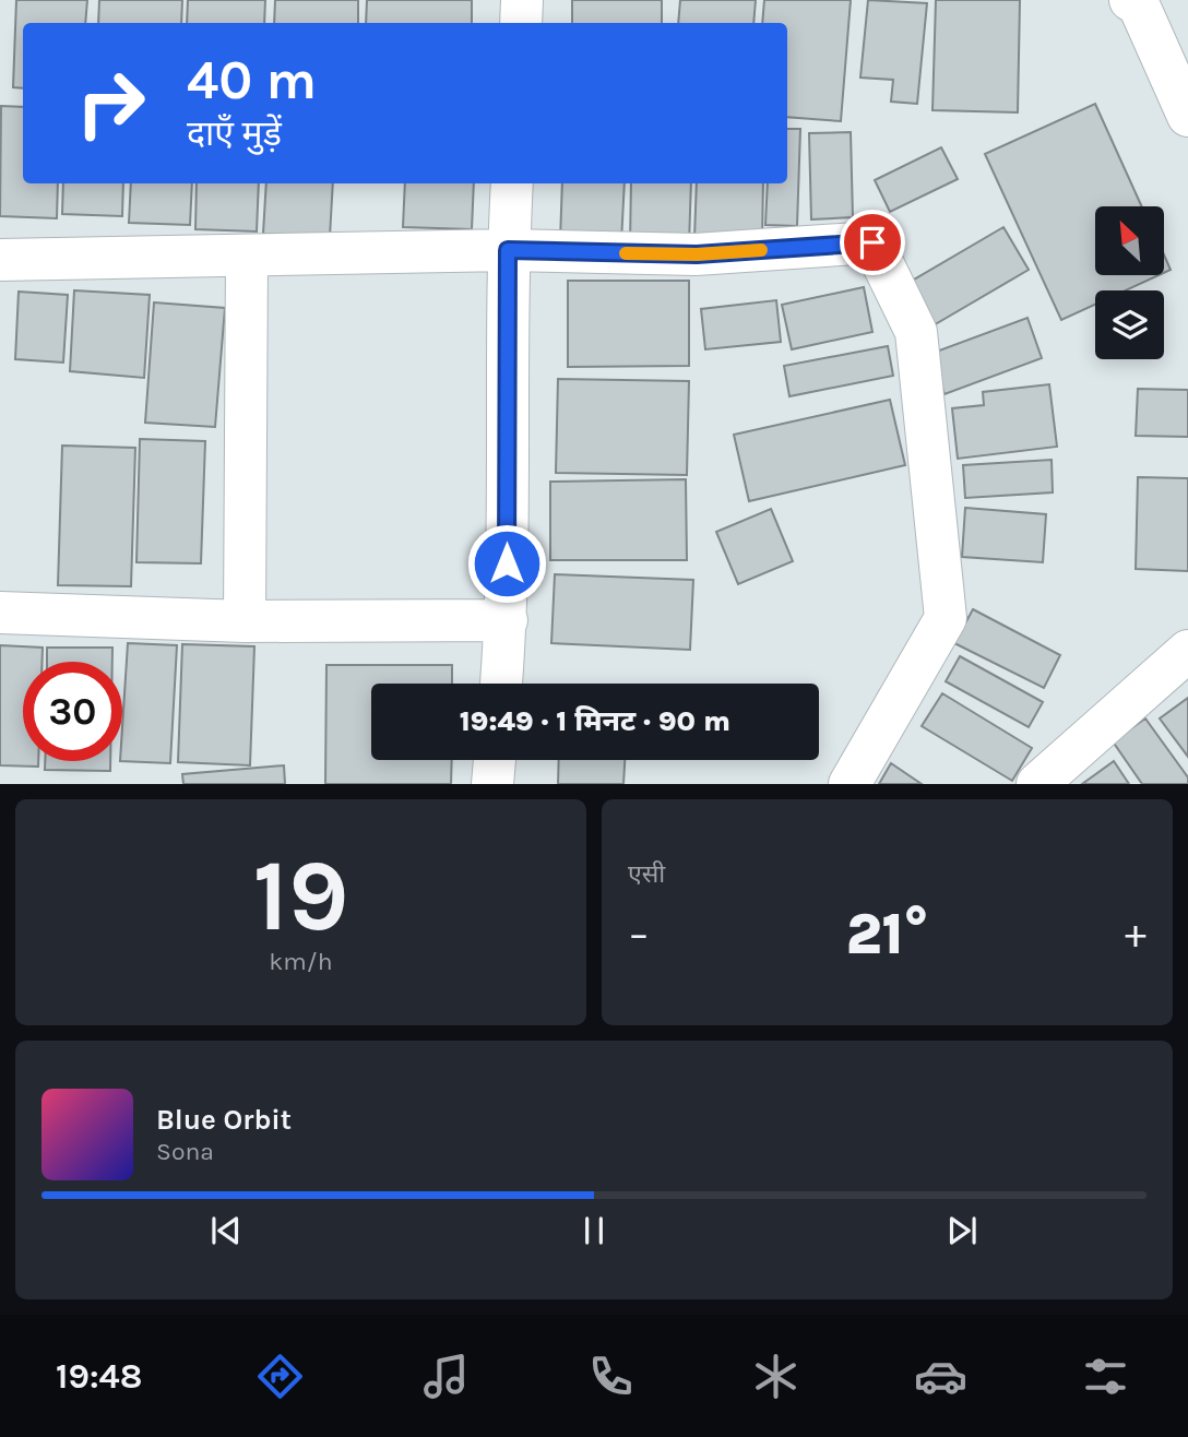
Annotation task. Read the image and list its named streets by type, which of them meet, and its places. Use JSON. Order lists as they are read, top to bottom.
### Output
{
  "north": "top left",
  "page": {
    "turn": ["40 m", "दाएँ मुड़ें"],
    "limit": "30",
    "trip": "19:49 · 1 मिनट · 90 m",
    "tile": [
      ["19", "km/h"],
      "एसी"
    ],
    "heat": ["−", "21°", "+"],
    "song": ["Blue Orbit", "Sona"],
    "tabs": "19:48"
  }
}
